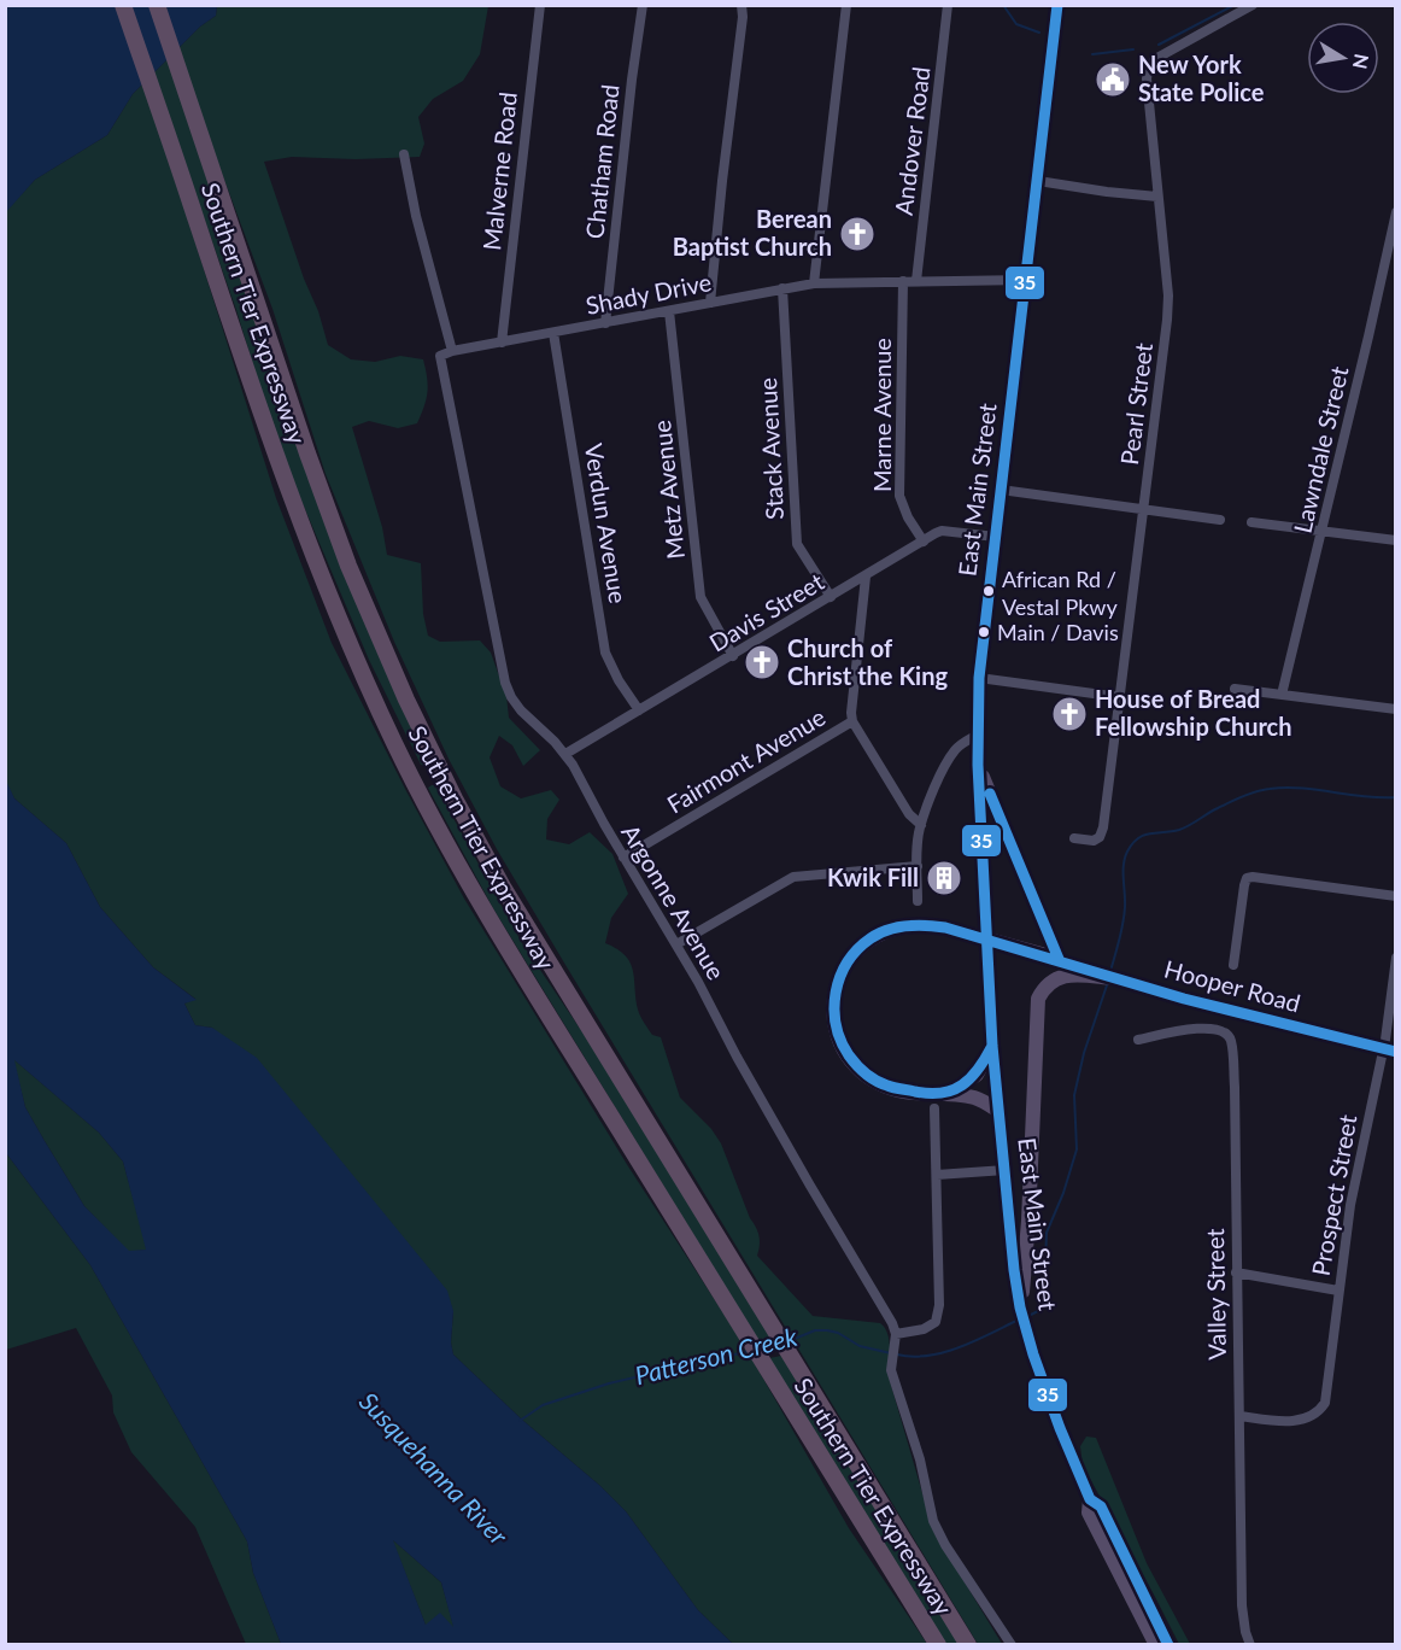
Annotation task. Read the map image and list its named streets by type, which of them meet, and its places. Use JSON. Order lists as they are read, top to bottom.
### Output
{
  "streets": {
    "highway": ["Southern Tier Expressway"],
    "main road": ["East Main Street"],
    "street": [
      "Andover Road",
      "Chatham Road",
      "Malverne Road",
      "Shady Drive",
      "Pearl Street",
      "Marne Avenue",
      "Stack Avenue",
      "Lawndale Street",
      "Metz Avenue",
      "Verdun Avenue",
      "Davis Street",
      "Fairmont Avenue",
      "Argonne Avenue",
      "Hooper Road",
      "Prospect Street",
      "Valley Street"
    ]
  },
  "crossings": [
    ["Andover Road", "Shady Drive"],
    ["Chatham Road", "Shady Drive"],
    ["Malverne Road", "Shady Drive"],
    ["Shady Drive", "Marne Avenue"],
    ["Shady Drive", "Stack Avenue"],
    ["Shady Drive", "Metz Avenue"],
    ["Shady Drive", "East Main Street"],
    ["Shady Drive", "Verdun Avenue"],
    ["Shady Drive", "Argonne Avenue"],
    ["Marne Avenue", "Davis Street"],
    ["Stack Avenue", "Davis Street"],
    ["Metz Avenue", "Davis Street"],
    ["East Main Street", "Davis Street"],
    ["Verdun Avenue", "Davis Street"],
    ["Davis Street", "Argonne Avenue"],
    ["Fairmont Avenue", "Argonne Avenue"],
    ["Hooper Road", "Prospect Street"],
    ["Prospect Street", "Valley Street"]
  ],
  "water": ["Patterson Creek", "Susquehanna River"],
  "places": {
    "public building": ["New York State Police"],
    "church": ["Berean Baptist Church", "Church of Christ the King", "House of Bread Fellowship Church"],
    "other": ["African Rd / Vestal Pkwy", "Main / Davis"],
    "building": ["Kwik Fill"]
  },
  "lines": ["transit line 35"],
  "north": "right"
}
